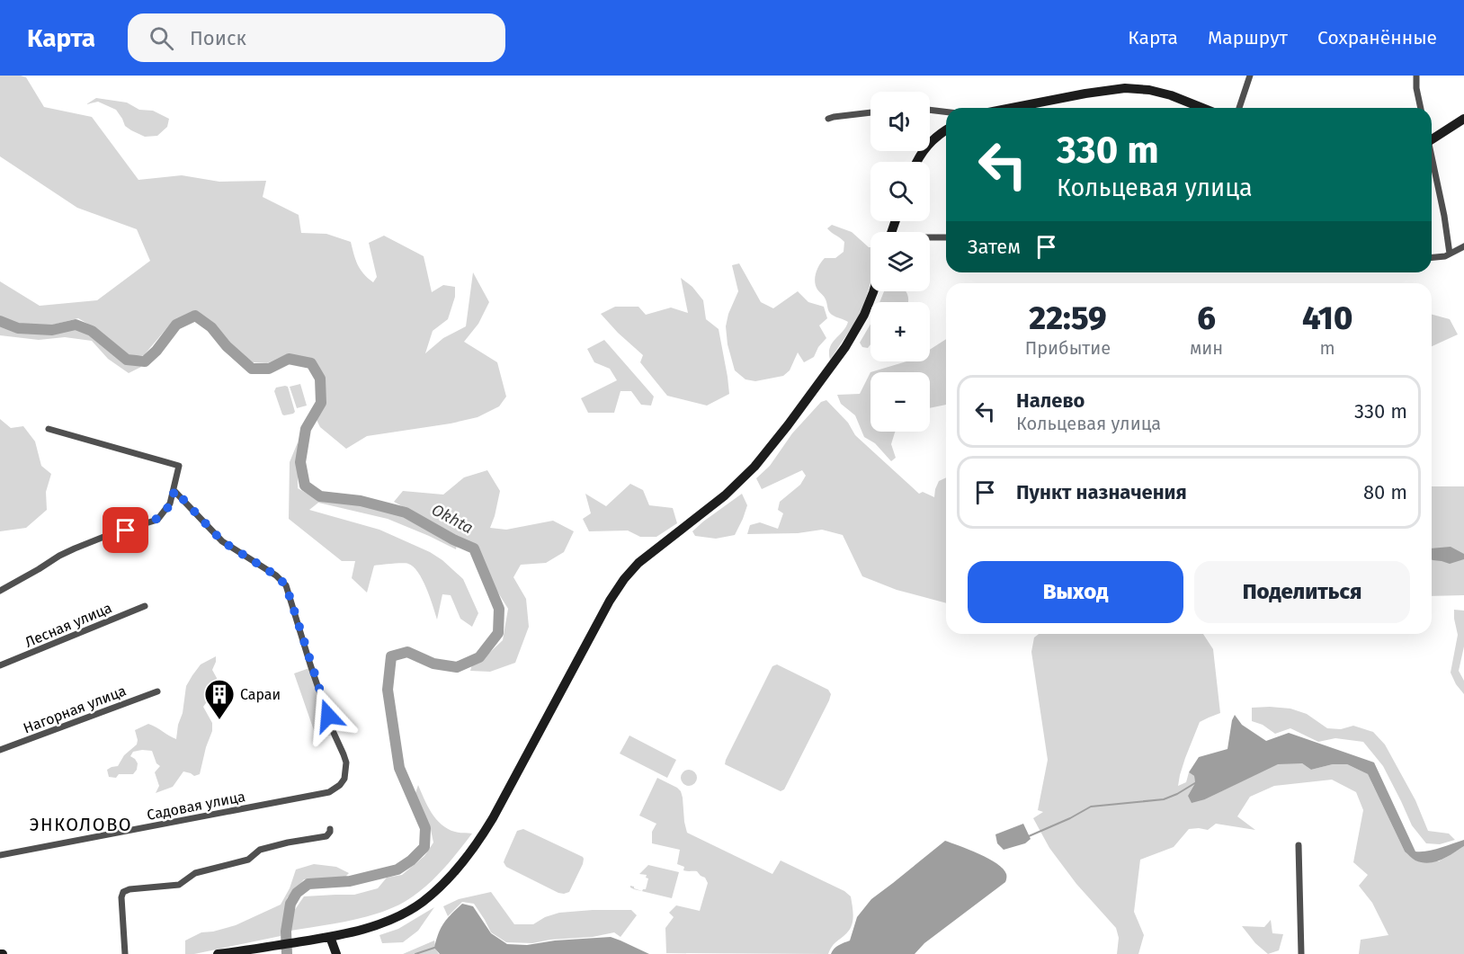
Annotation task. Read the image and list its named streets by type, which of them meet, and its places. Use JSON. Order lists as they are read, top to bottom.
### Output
{
  "streets": {
    "street": ["Лесная улица", "Нагорная улица", "Садовая улица"]
  },
  "districts": ["ЭНКОЛОВО"],
  "water": ["Okhta"],
  "places": {
    "building": ["Сараи"]
  },
  "page": {
    "header": "Карта",
    "search": "Поиск",
    "nav": ["Карта", "Маршрут", "Сохранённые"],
    "map_buttons": ["+", "−"],
    "turn": ["330 m", "Кольцевая улица"],
    "then": "Затем",
    "eta": [
      "22:59",
      "Прибытие",
      "6",
      "мин",
      "410",
      "m"
    ],
    "list": [
      {
        "name": "Налево",
        "note": "Кольцевая улица",
        "value": "330 m"
      },
      {
        "name": "Пункт назначения",
        "value": "80 m"
      }
    ],
    "buttons": ["Выход", "Поделиться"]
  }
}
